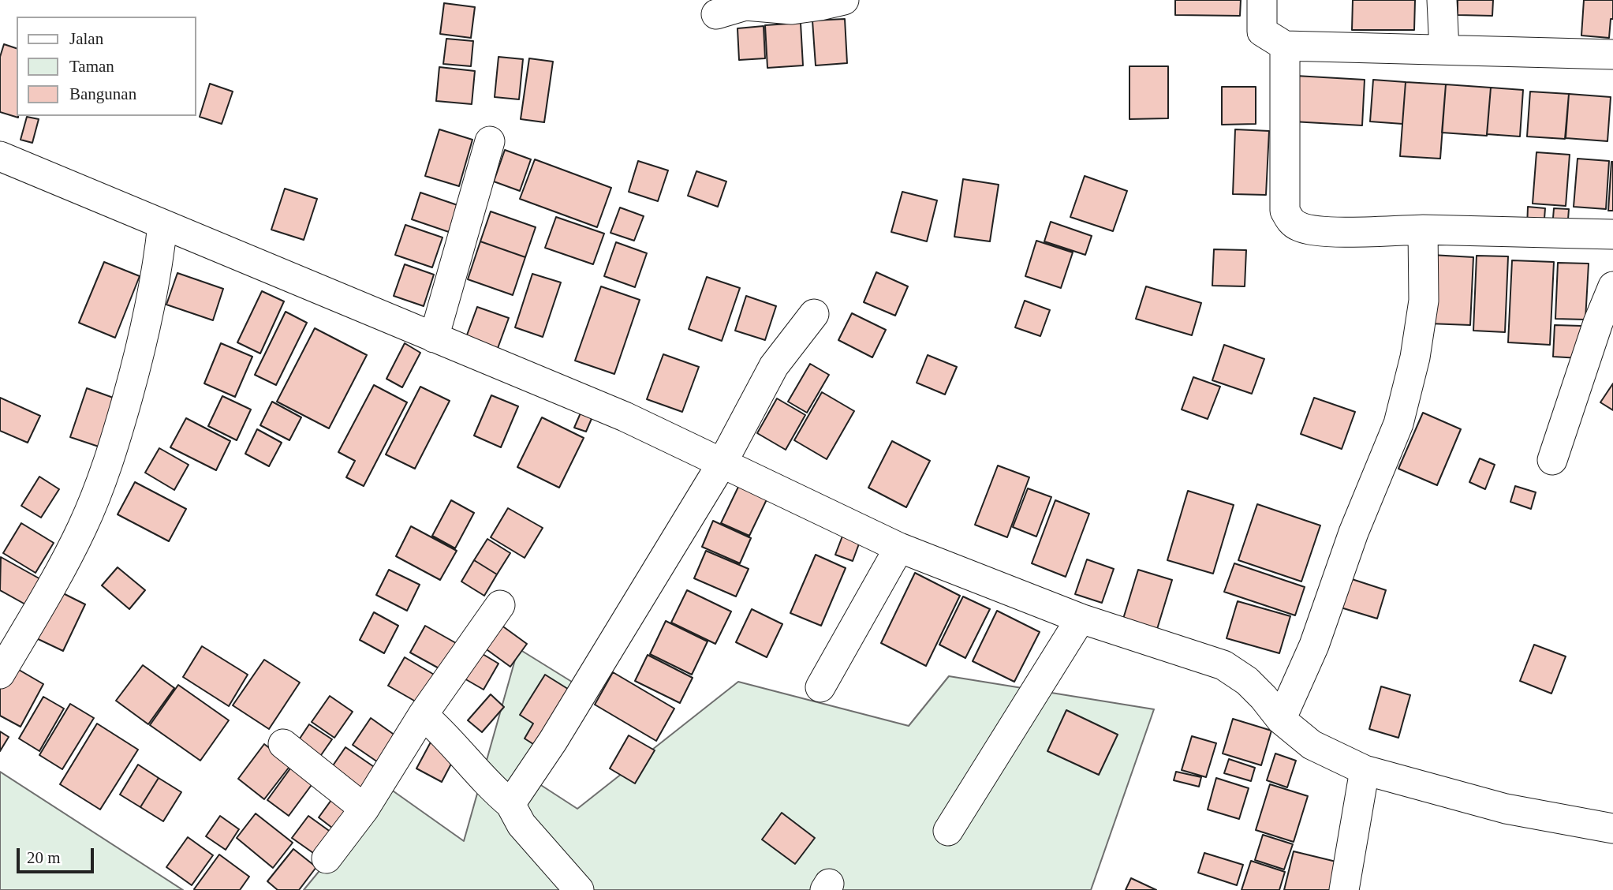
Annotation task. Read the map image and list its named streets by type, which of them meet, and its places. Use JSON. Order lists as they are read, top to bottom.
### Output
{
  "legend": ["Jalan", "Taman", "Bangunan"],
  "scale_bar": "20 m"
}
